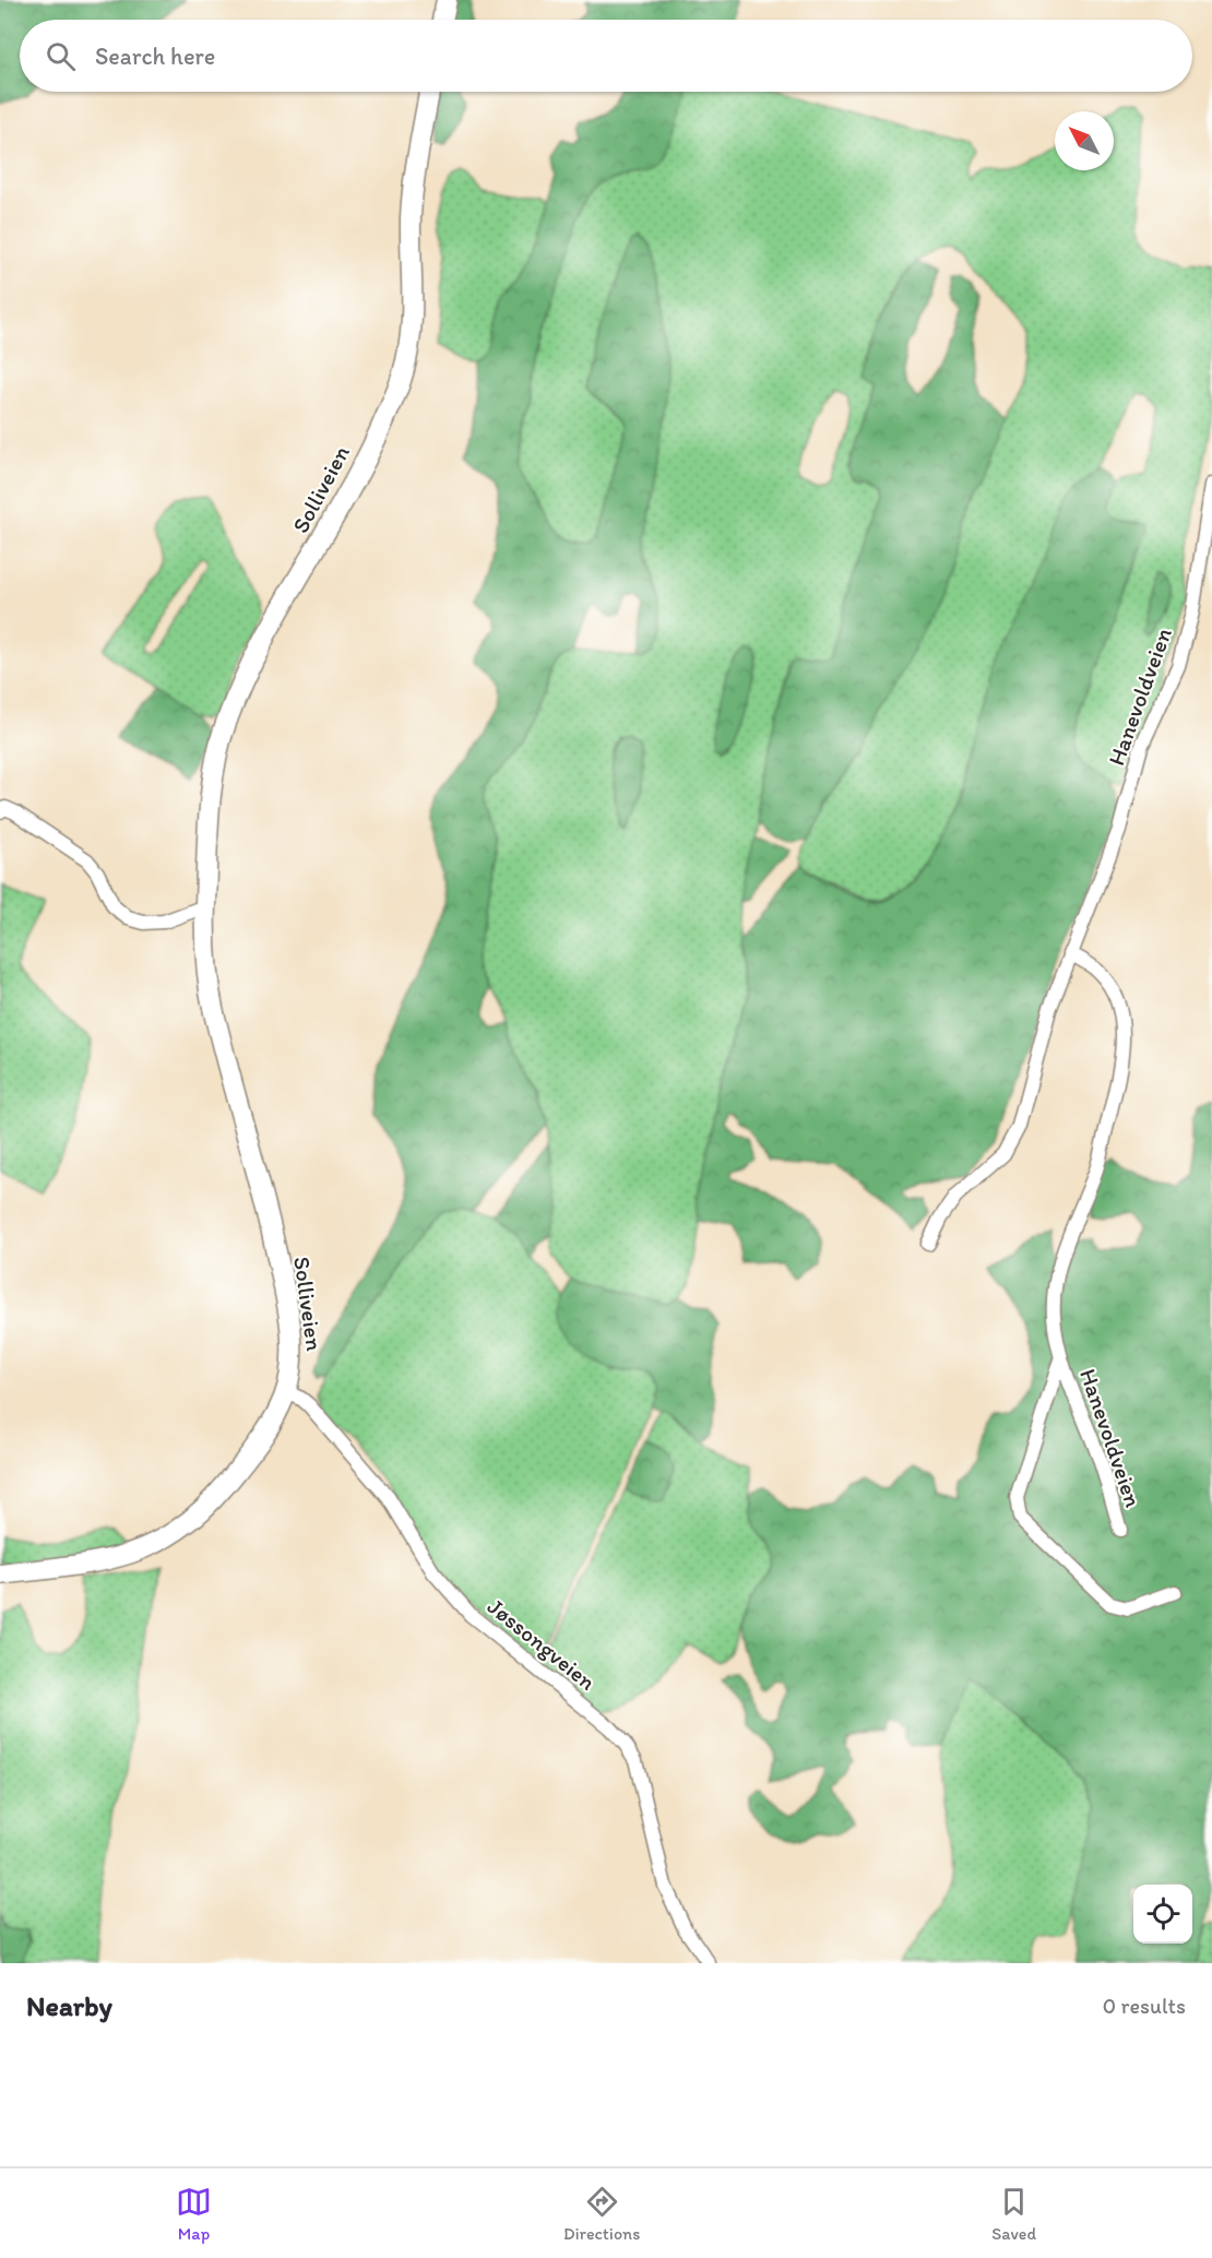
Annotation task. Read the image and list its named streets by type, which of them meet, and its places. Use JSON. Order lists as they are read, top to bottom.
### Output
{
  "streets": {
    "street": ["Solliveien", "Hanevoldveien", "Jøssongveien"]
  },
  "crossings": [
    ["Solliveien", "Jøssongveien"]
  ],
  "north": "top left",
  "page": {
    "search": "Search here",
    "heading": ["Nearby", "0 results"],
    "nav": ["Map", "Directions", "Saved"]
  }
}
